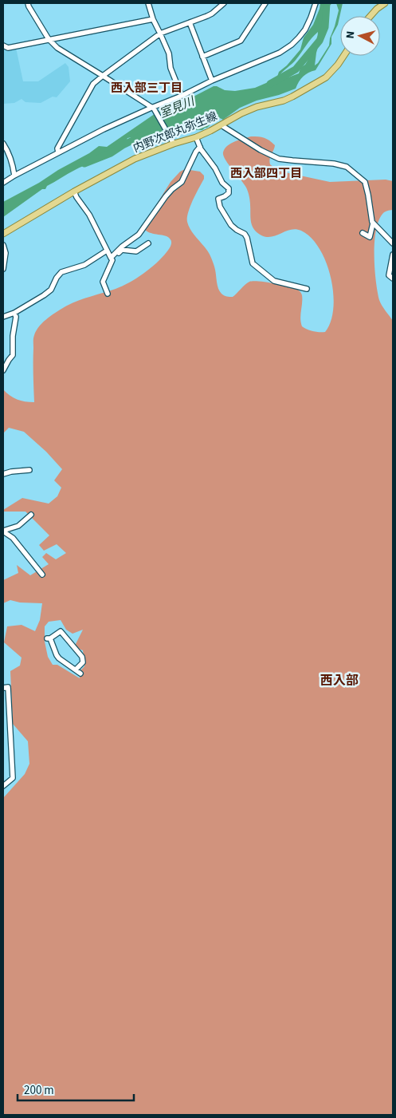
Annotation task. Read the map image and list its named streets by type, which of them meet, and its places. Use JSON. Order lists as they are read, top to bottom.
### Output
{
  "streets": {
    "main road": ["内野次郎丸弥生線"]
  },
  "districts": ["西入部三丁目", "西入部四丁目", "西入部"],
  "water": ["室見川"],
  "scale_bar": "200 m",
  "north": "left"
}
